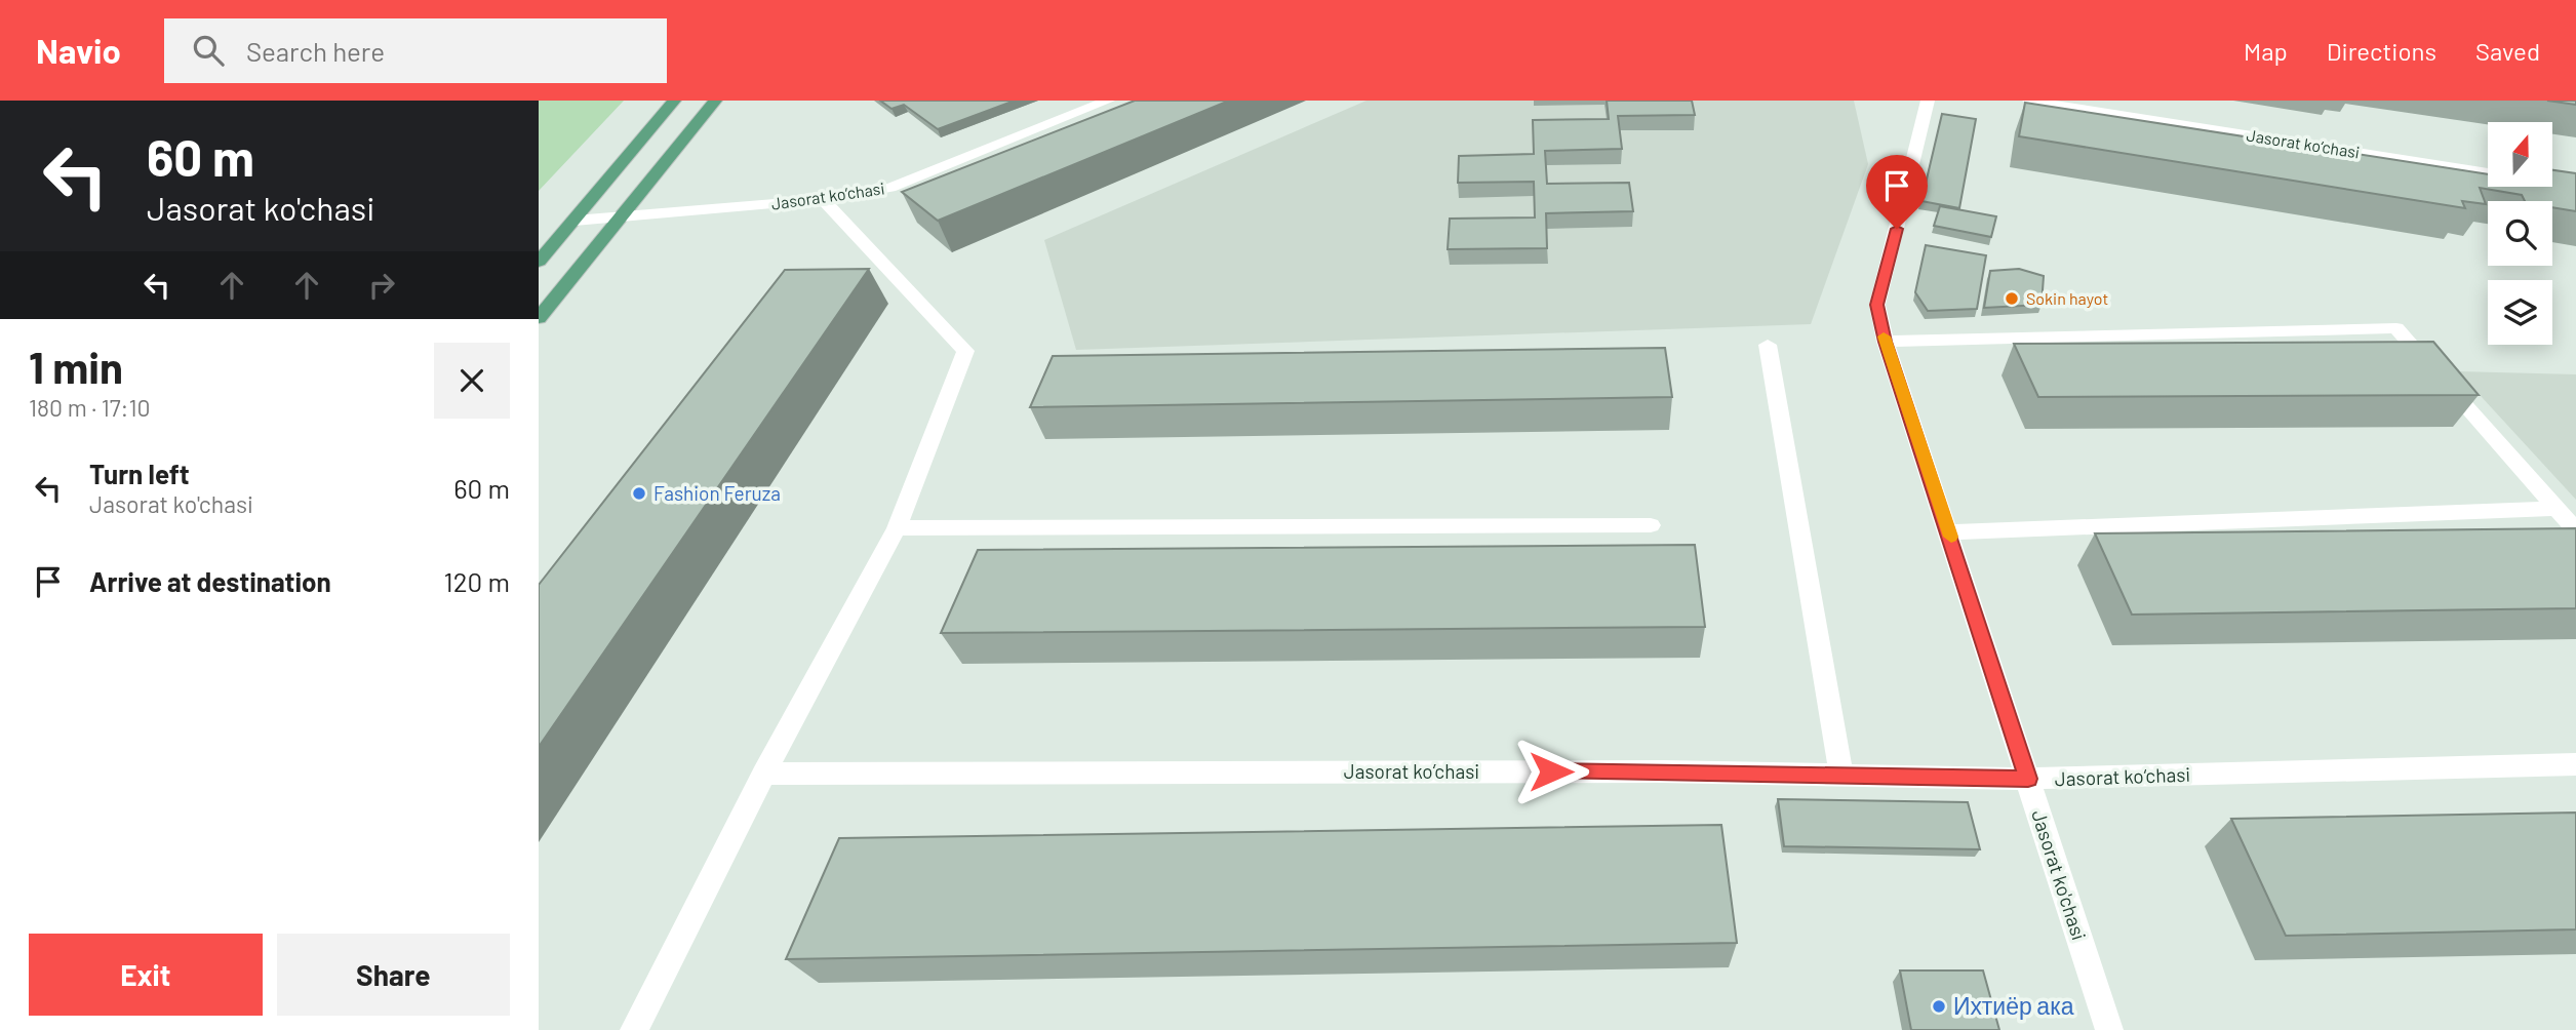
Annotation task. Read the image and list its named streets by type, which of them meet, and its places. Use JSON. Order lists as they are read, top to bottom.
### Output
{
  "streets": {
    "street": ["Jasorat ko‘chasi", "Jasorat ko'chasi"]
  },
  "crossings": [
    ["Jasorat ko‘chasi", "Jasorat ko'chasi"]
  ],
  "places": ["Sokin hayot", "Fashion Feruza", "Ихтиёр ака"],
  "north": "top",
  "page": {
    "header": "Navio",
    "search": "Search here",
    "nav": ["Map", "Directions", "Saved"],
    "turn": ["60 m", "Jasorat ko'chasi"],
    "heading": ["1 min", "180 m · 17:10"],
    "list": [
      {
        "name": "Turn left",
        "note": "Jasorat ko'chasi",
        "value": "60 m"
      },
      {
        "name": "Arrive at destination",
        "value": "120 m"
      }
    ],
    "buttons": ["Exit", "Share"]
  }
}
